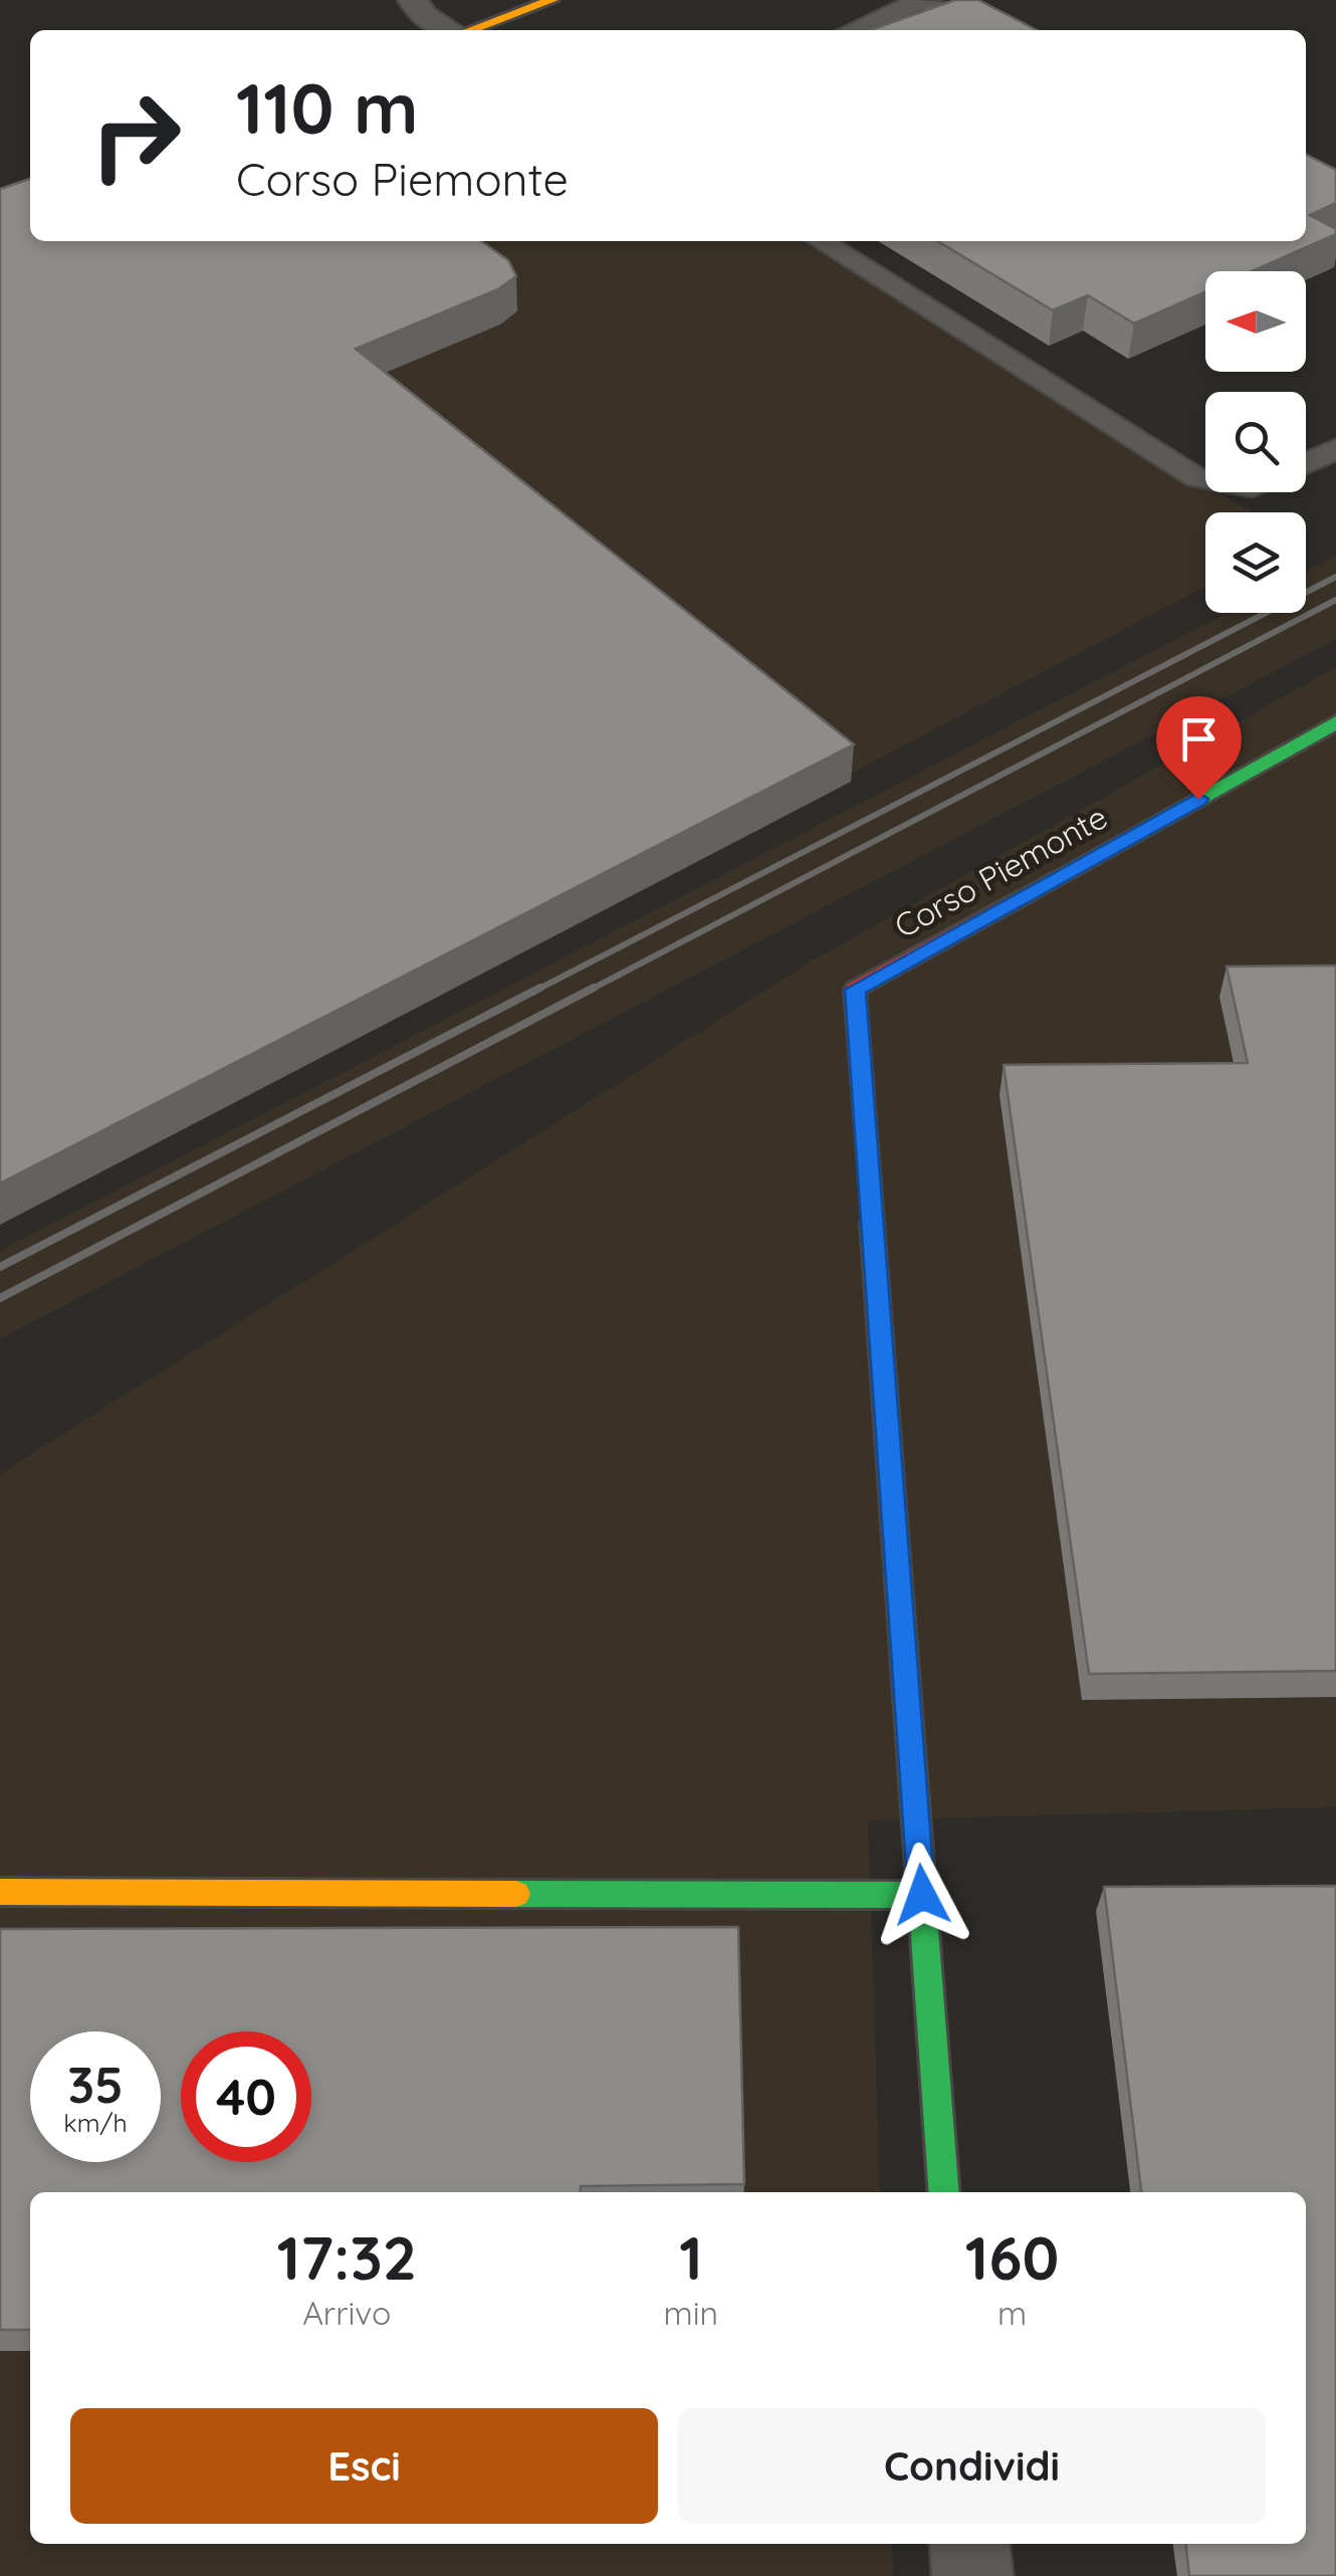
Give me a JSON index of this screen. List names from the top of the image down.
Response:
{
  "streets": {
    "street": ["Corso Piemonte"]
  },
  "north": "left",
  "page": {
    "turn": ["110 m", "Corso Piemonte"],
    "speed": "35 km/h",
    "limit": "40",
    "eta": [
      "17:32",
      "Arrivo",
      "1",
      "min",
      "160",
      "m"
    ],
    "buttons": ["Esci", "Condividi"]
  }
}
